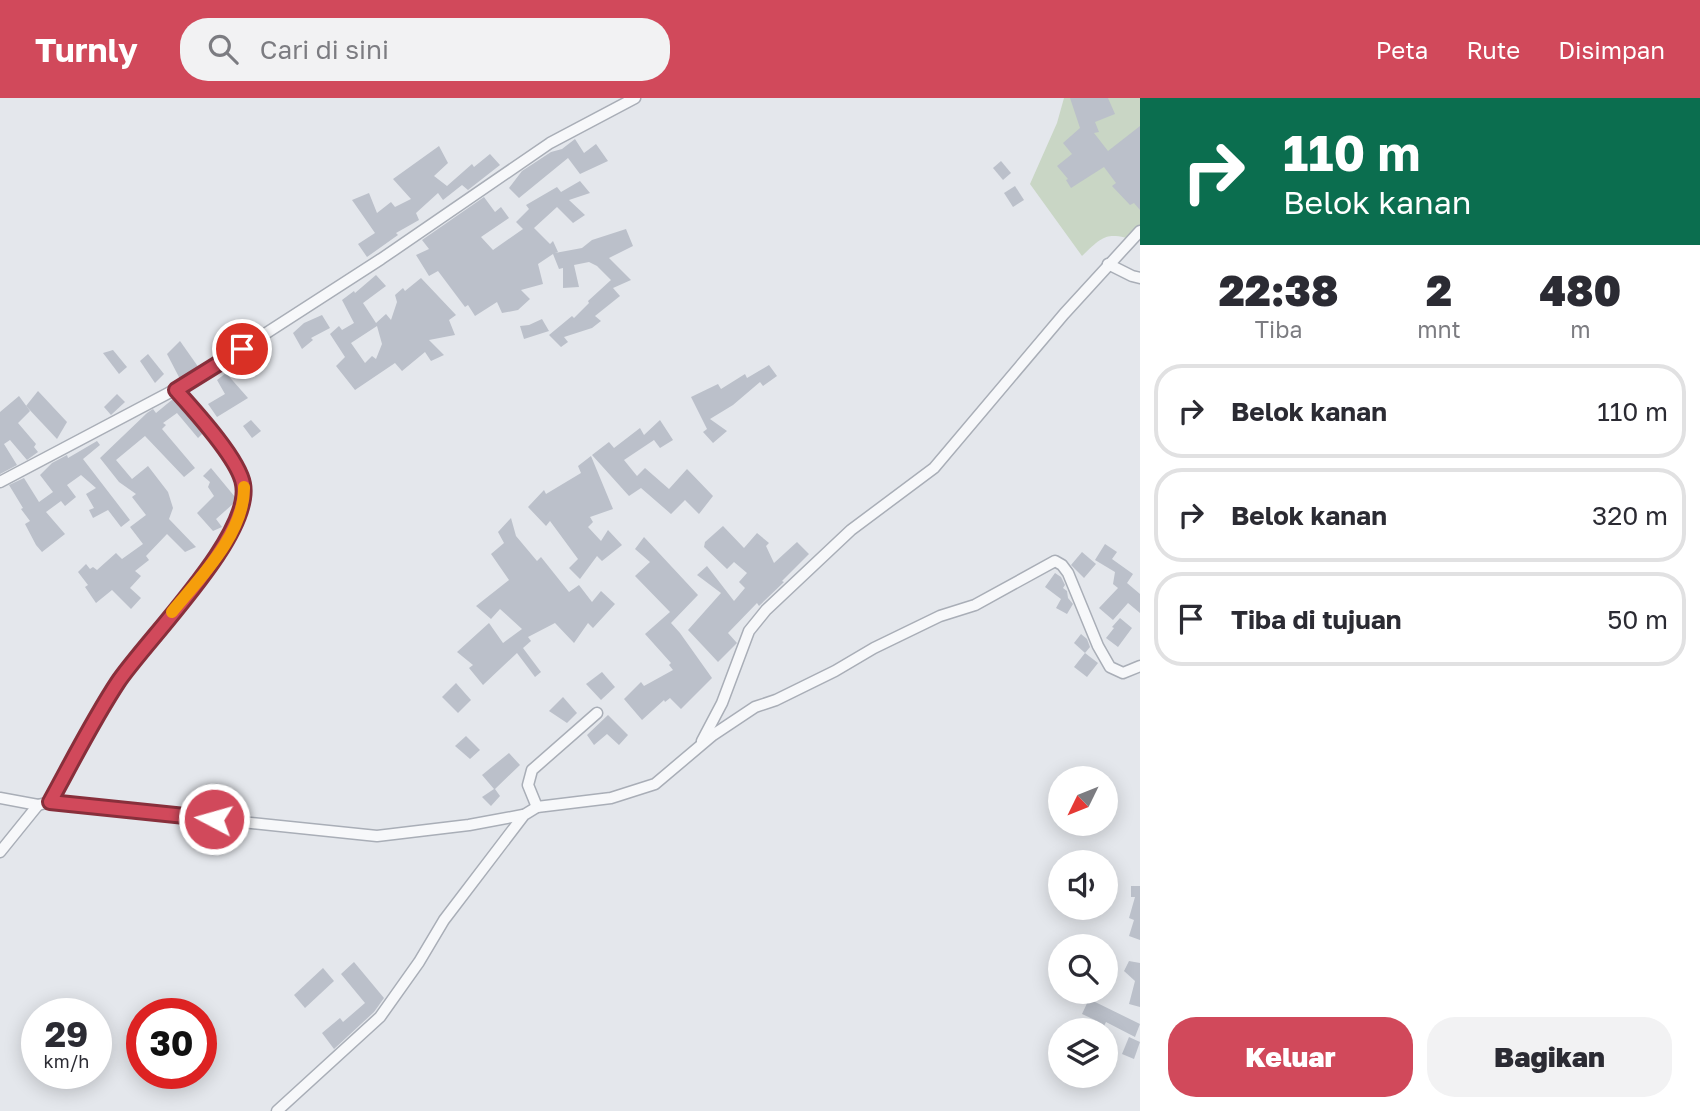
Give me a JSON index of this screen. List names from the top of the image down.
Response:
{
  "north": "bottom left",
  "page": {
    "header": "Turnly",
    "search": "Cari di sini",
    "nav": ["Peta", "Rute", "Disimpan"],
    "turn": ["110 m", "Belok kanan"],
    "eta": [
      "22:38",
      "Tiba",
      "2",
      "mnt",
      "480",
      "m"
    ],
    "list": [
      {
        "name": "Belok kanan",
        "value": "110 m"
      },
      {
        "name": "Belok kanan",
        "value": "320 m"
      },
      {
        "name": "Tiba di tujuan",
        "value": "50 m"
      }
    ],
    "speed": "29 km/h",
    "limit": "30",
    "buttons": ["Keluar", "Bagikan"]
  }
}
